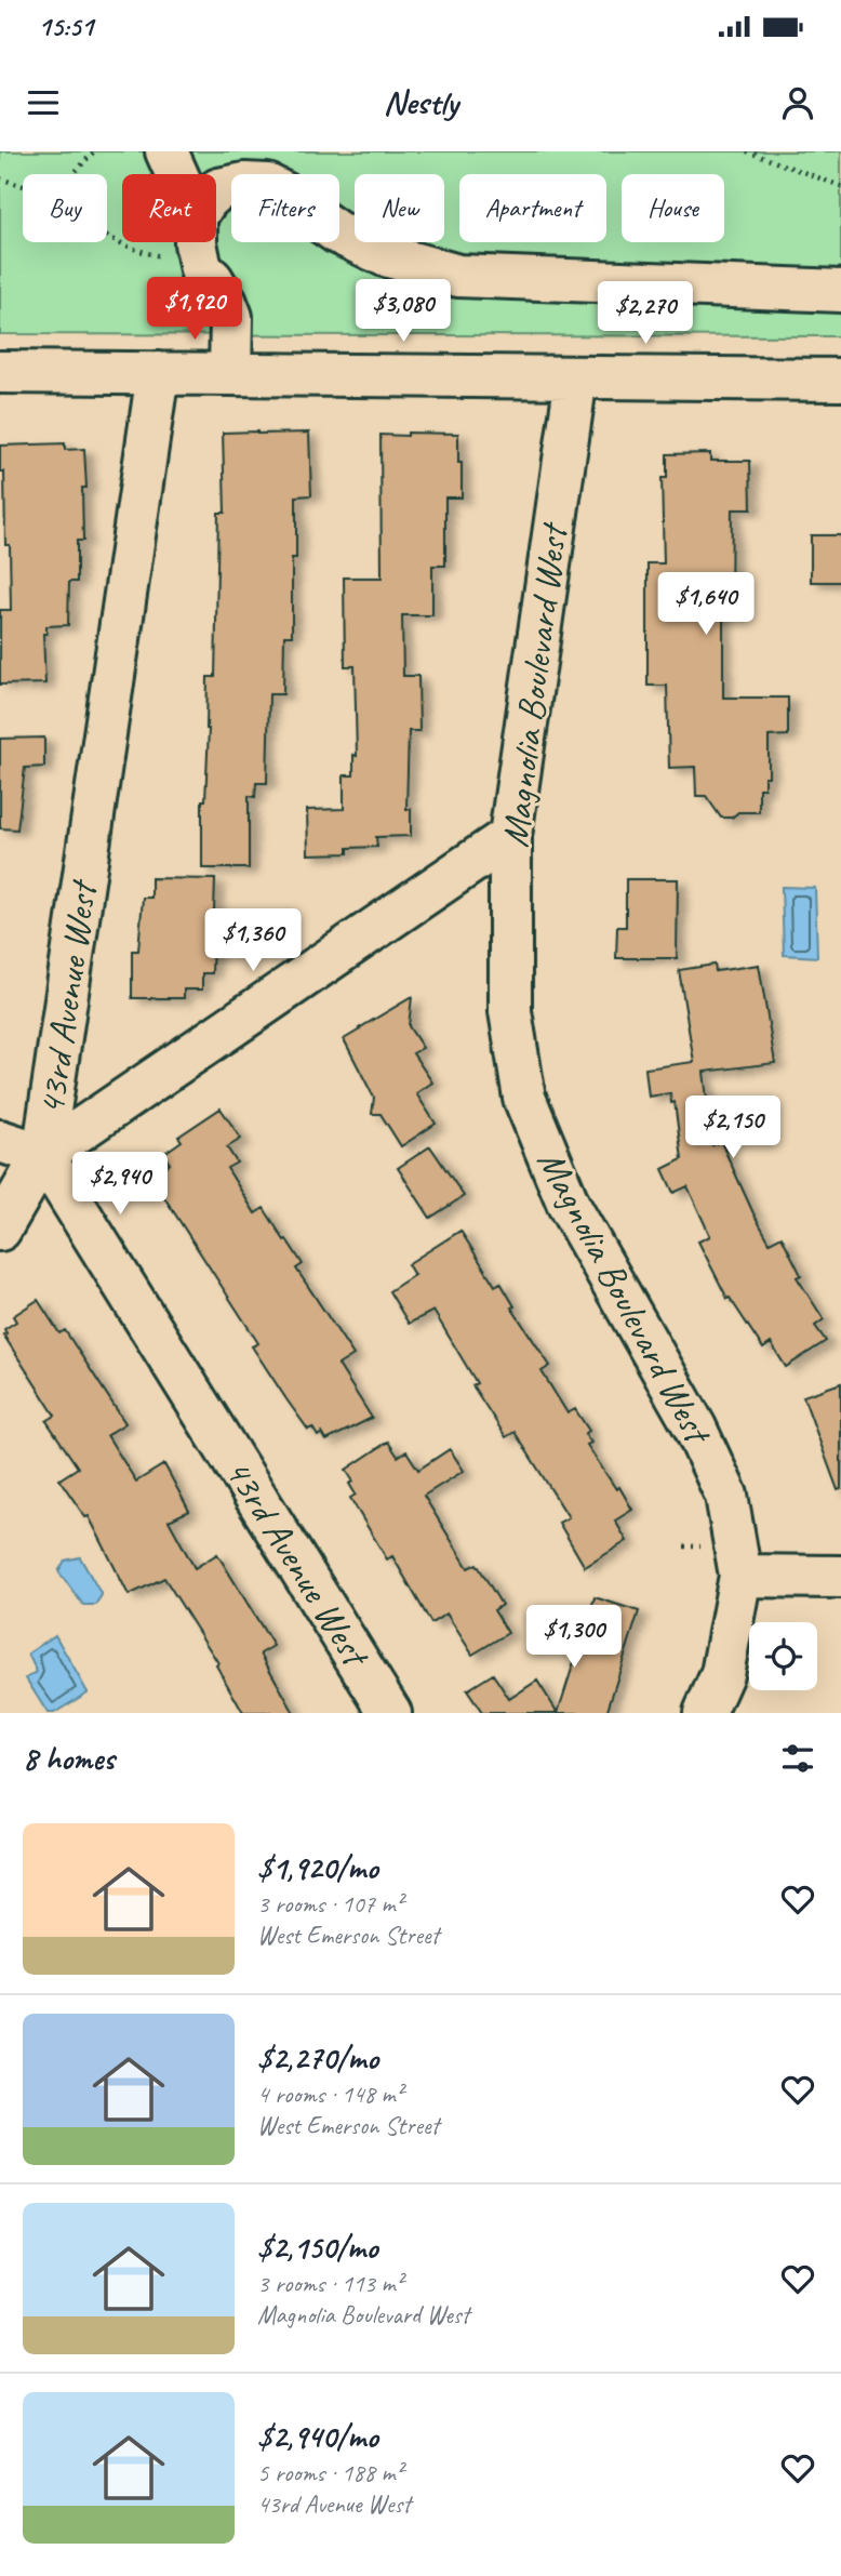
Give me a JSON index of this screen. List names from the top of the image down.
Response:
{
  "streets": {
    "street": ["Magnolia Boulevard West", "43rd Avenue West"]
  },
  "page": {
    "status": "15:51",
    "header": "Nestly",
    "chip": [
      "Buy",
      "Rent",
      "Filters",
      "New",
      "Apartment",
      "House"
    ],
    "price": [
      "$1,920",
      "$3,080",
      "$2,270",
      "$1,640",
      "$1,360",
      "$2,150",
      "$2,940",
      "$1,300"
    ],
    "heading": "8 homes",
    "list": [
      {
        "name": "$1,920/mo",
        "note": "3 rooms · 107 m² · West Emerson Street"
      },
      {
        "name": "$2,270/mo",
        "note": "4 rooms · 148 m² · West Emerson Street"
      },
      {
        "name": "$2,150/mo",
        "note": "3 rooms · 113 m² · Magnolia Boulevard West"
      },
      {
        "name": "$2,940/mo",
        "note": "5 rooms · 188 m² · 43rd Avenue West"
      }
    ]
  }
}
